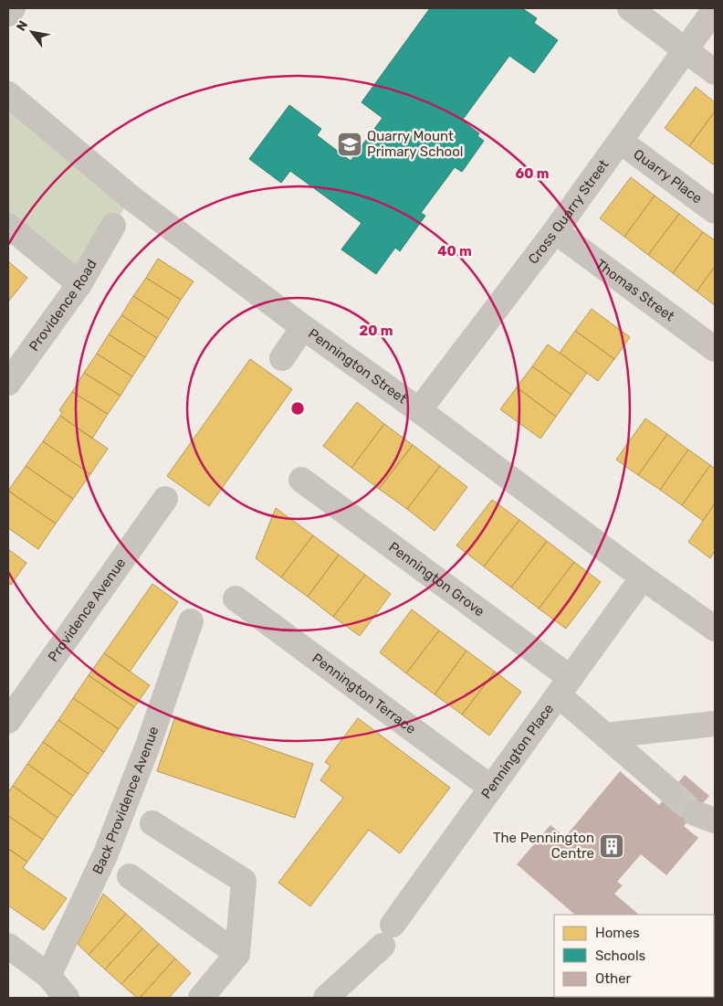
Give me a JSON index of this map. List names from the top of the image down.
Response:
{
  "streets": {
    "street": [
      "Quarry Place",
      "Cross Quarry Street",
      "Thomas Street",
      "Providence Road",
      "Pennington Street",
      "Pennington Grove",
      "Providence Avenue",
      "Pennington Terrace",
      "Pennington Place",
      "Back Providence Avenue"
    ]
  },
  "crossings": [
    ["Quarry Place", "Cross Quarry Street"],
    ["Cross Quarry Street", "Thomas Street"],
    ["Cross Quarry Street", "Pennington Street"],
    ["Pennington Street", "Pennington Place"],
    ["Pennington Grove", "Pennington Place"],
    ["Pennington Terrace", "Pennington Place"]
  ],
  "places": {
    "school or university": ["Quarry Mount Primary School"],
    "building": ["The Pennington Centre"]
  },
  "legend": ["Homes", "Schools", "Other"],
  "north": "top left",
  "rings": ["60 m", "40 m", "20 m"]
}
